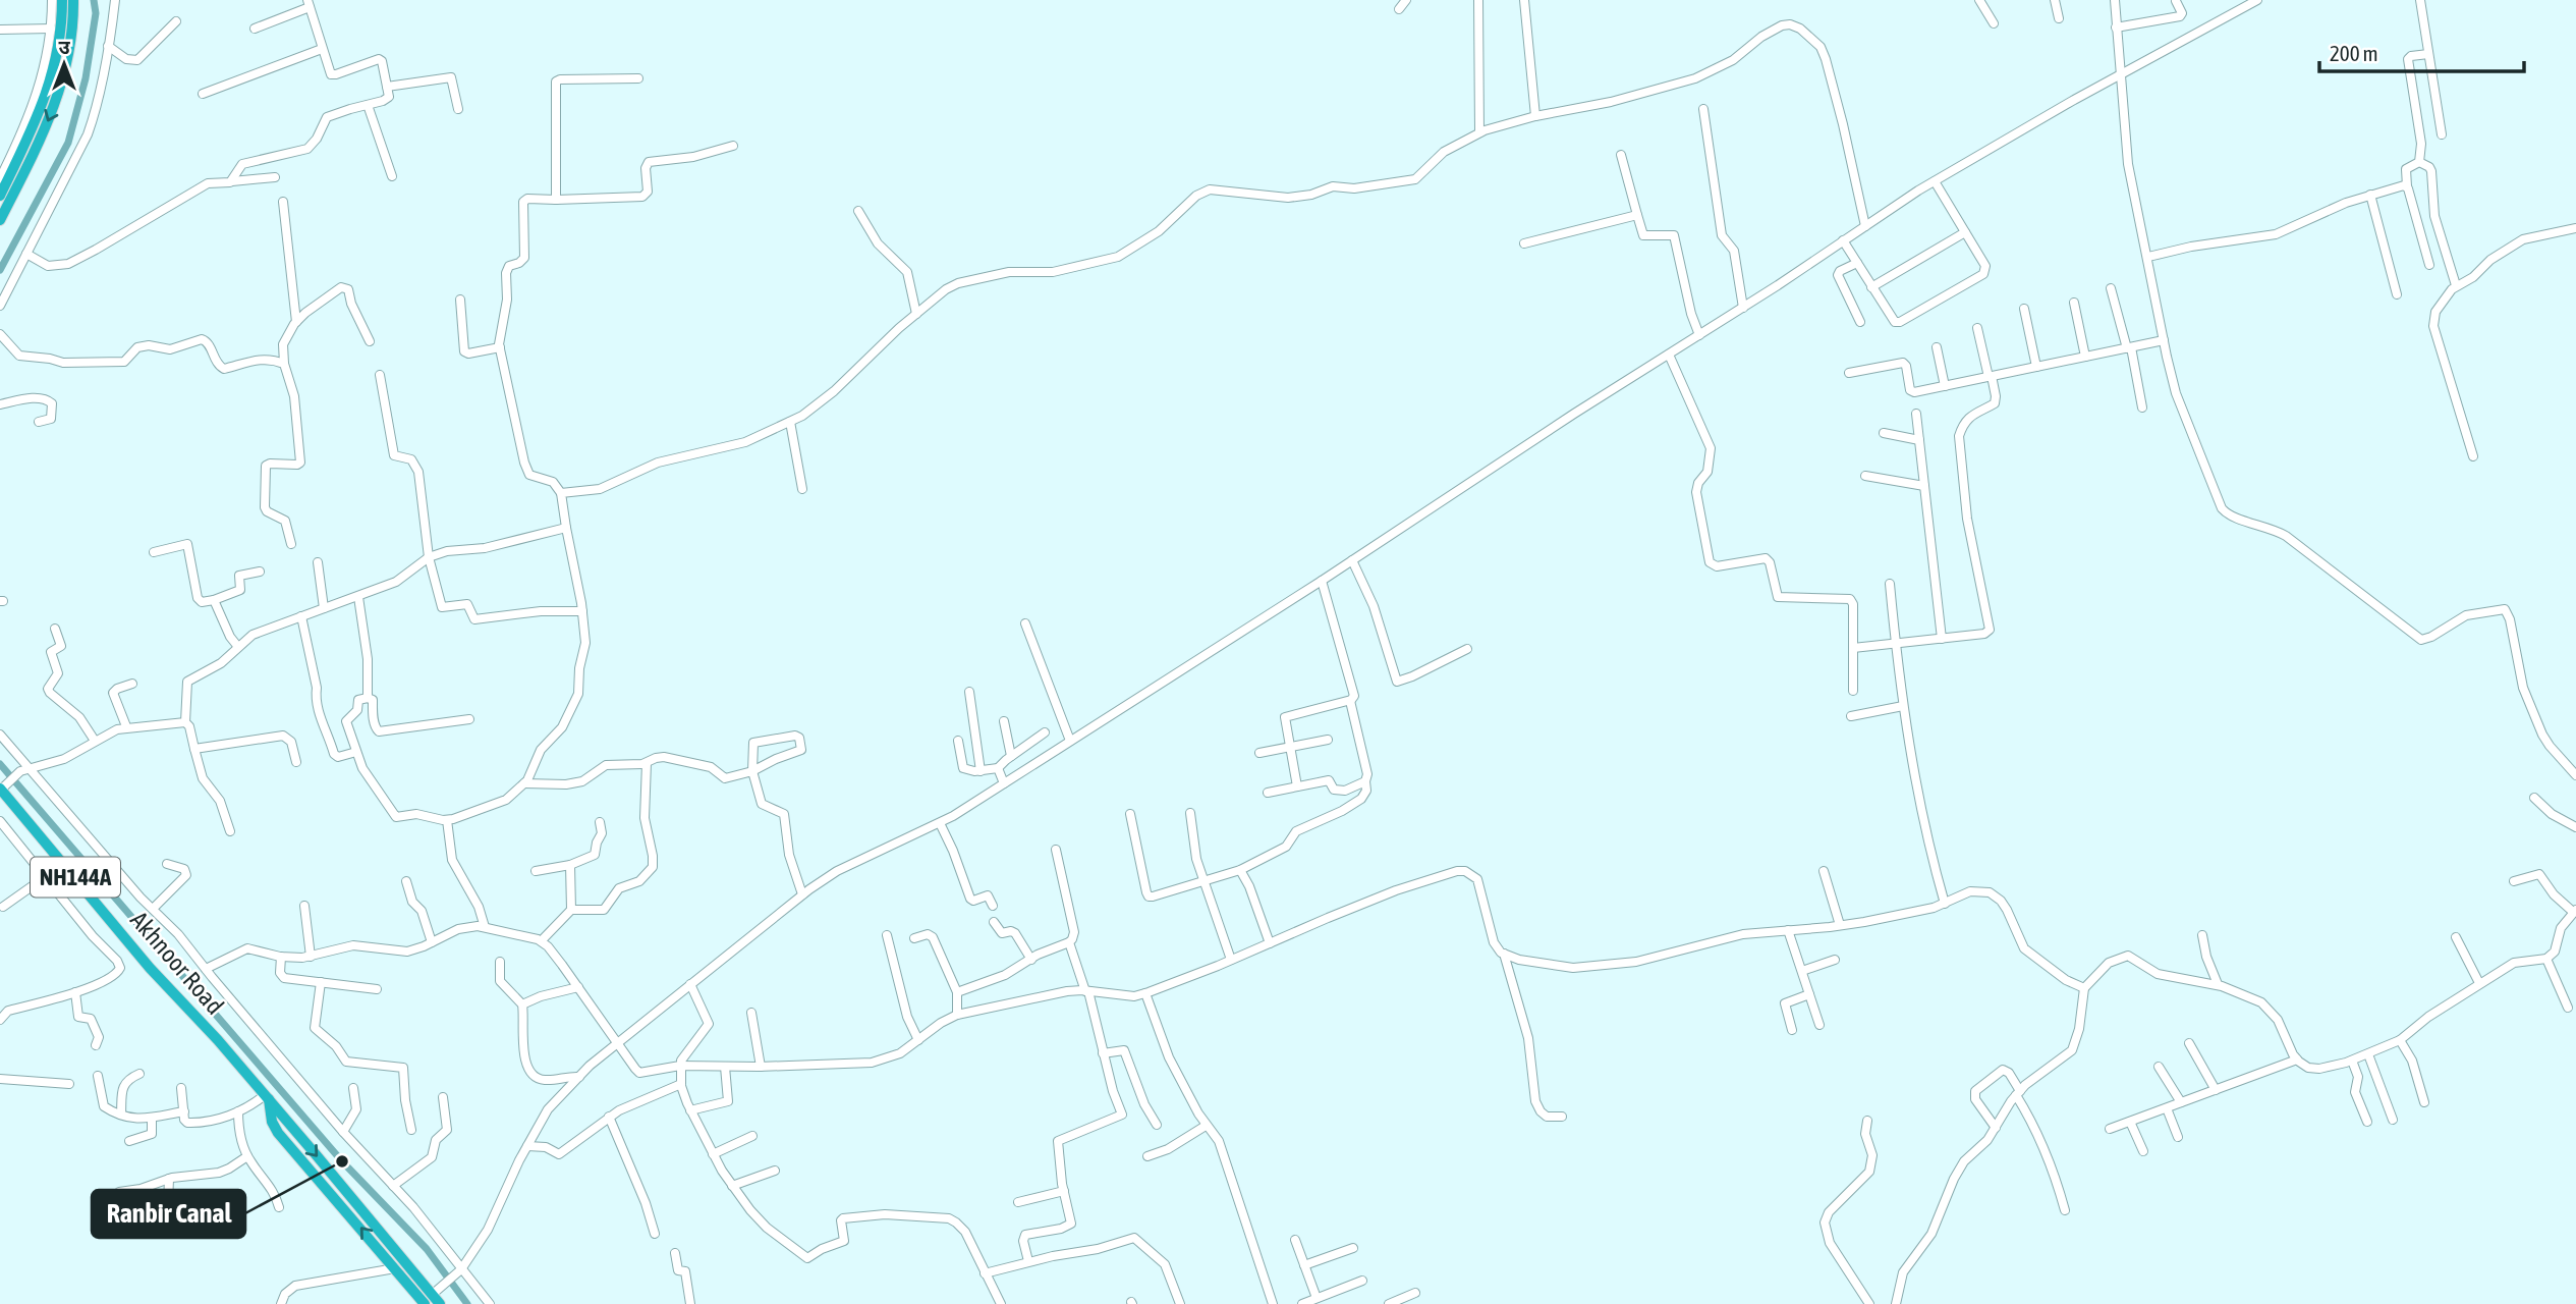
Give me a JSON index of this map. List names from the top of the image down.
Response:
{
  "streets": {
    "highway": ["NH144A", "Akhnoor Road"]
  },
  "places": ["Ranbir Canal"],
  "scale_bar": "200 m",
  "north": "top"
}
